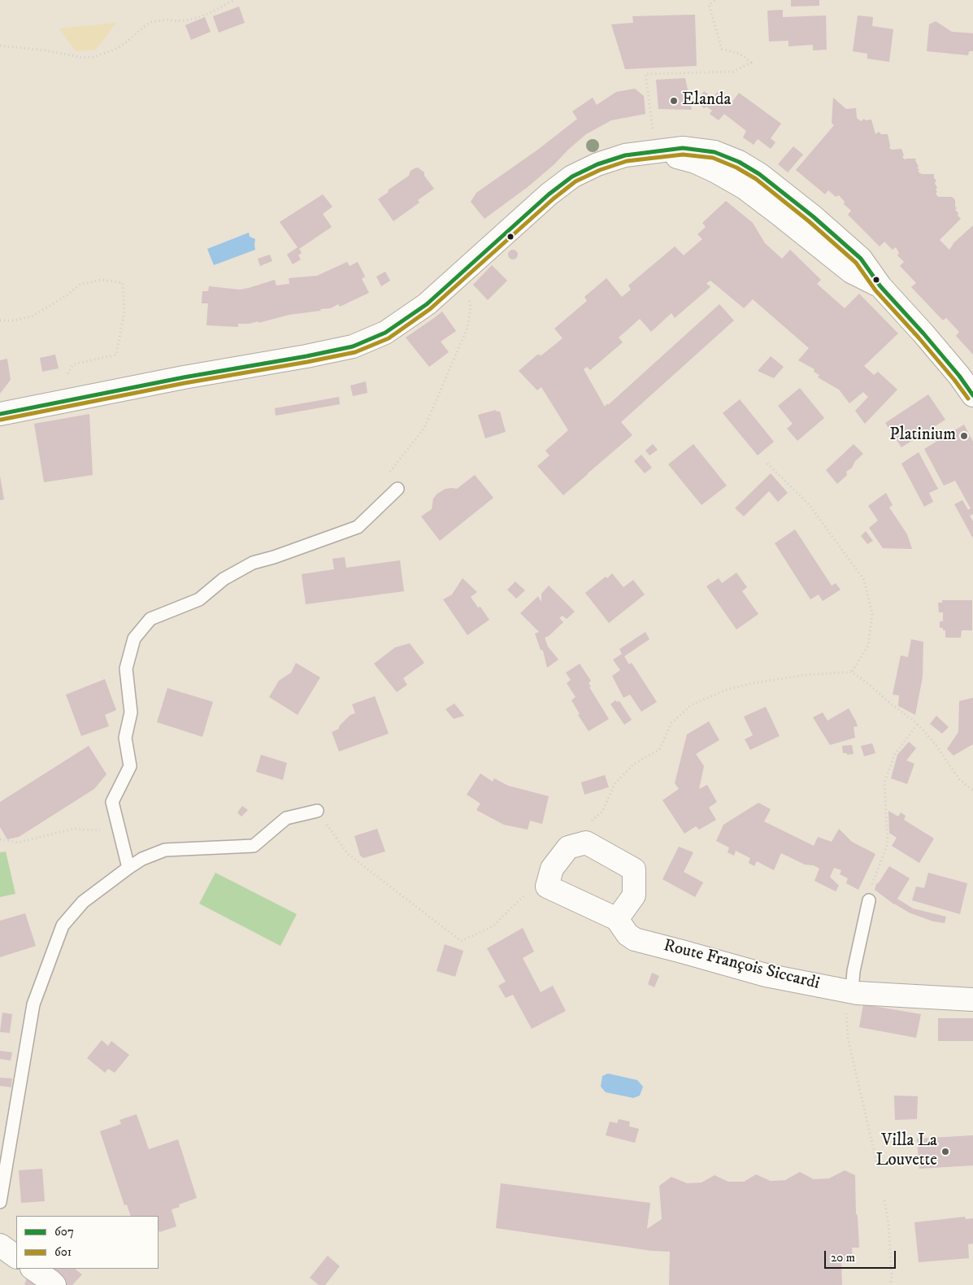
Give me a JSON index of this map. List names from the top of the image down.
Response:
{
  "streets": {
    "main road": ["Route François Siccardi"]
  },
  "places": ["Elanda", "Platinium", "Villa La Louvette"],
  "lines": ["transit line 607", "transit line 601"],
  "legend": ["607", "601"],
  "scale_bar": "20 m"
}
